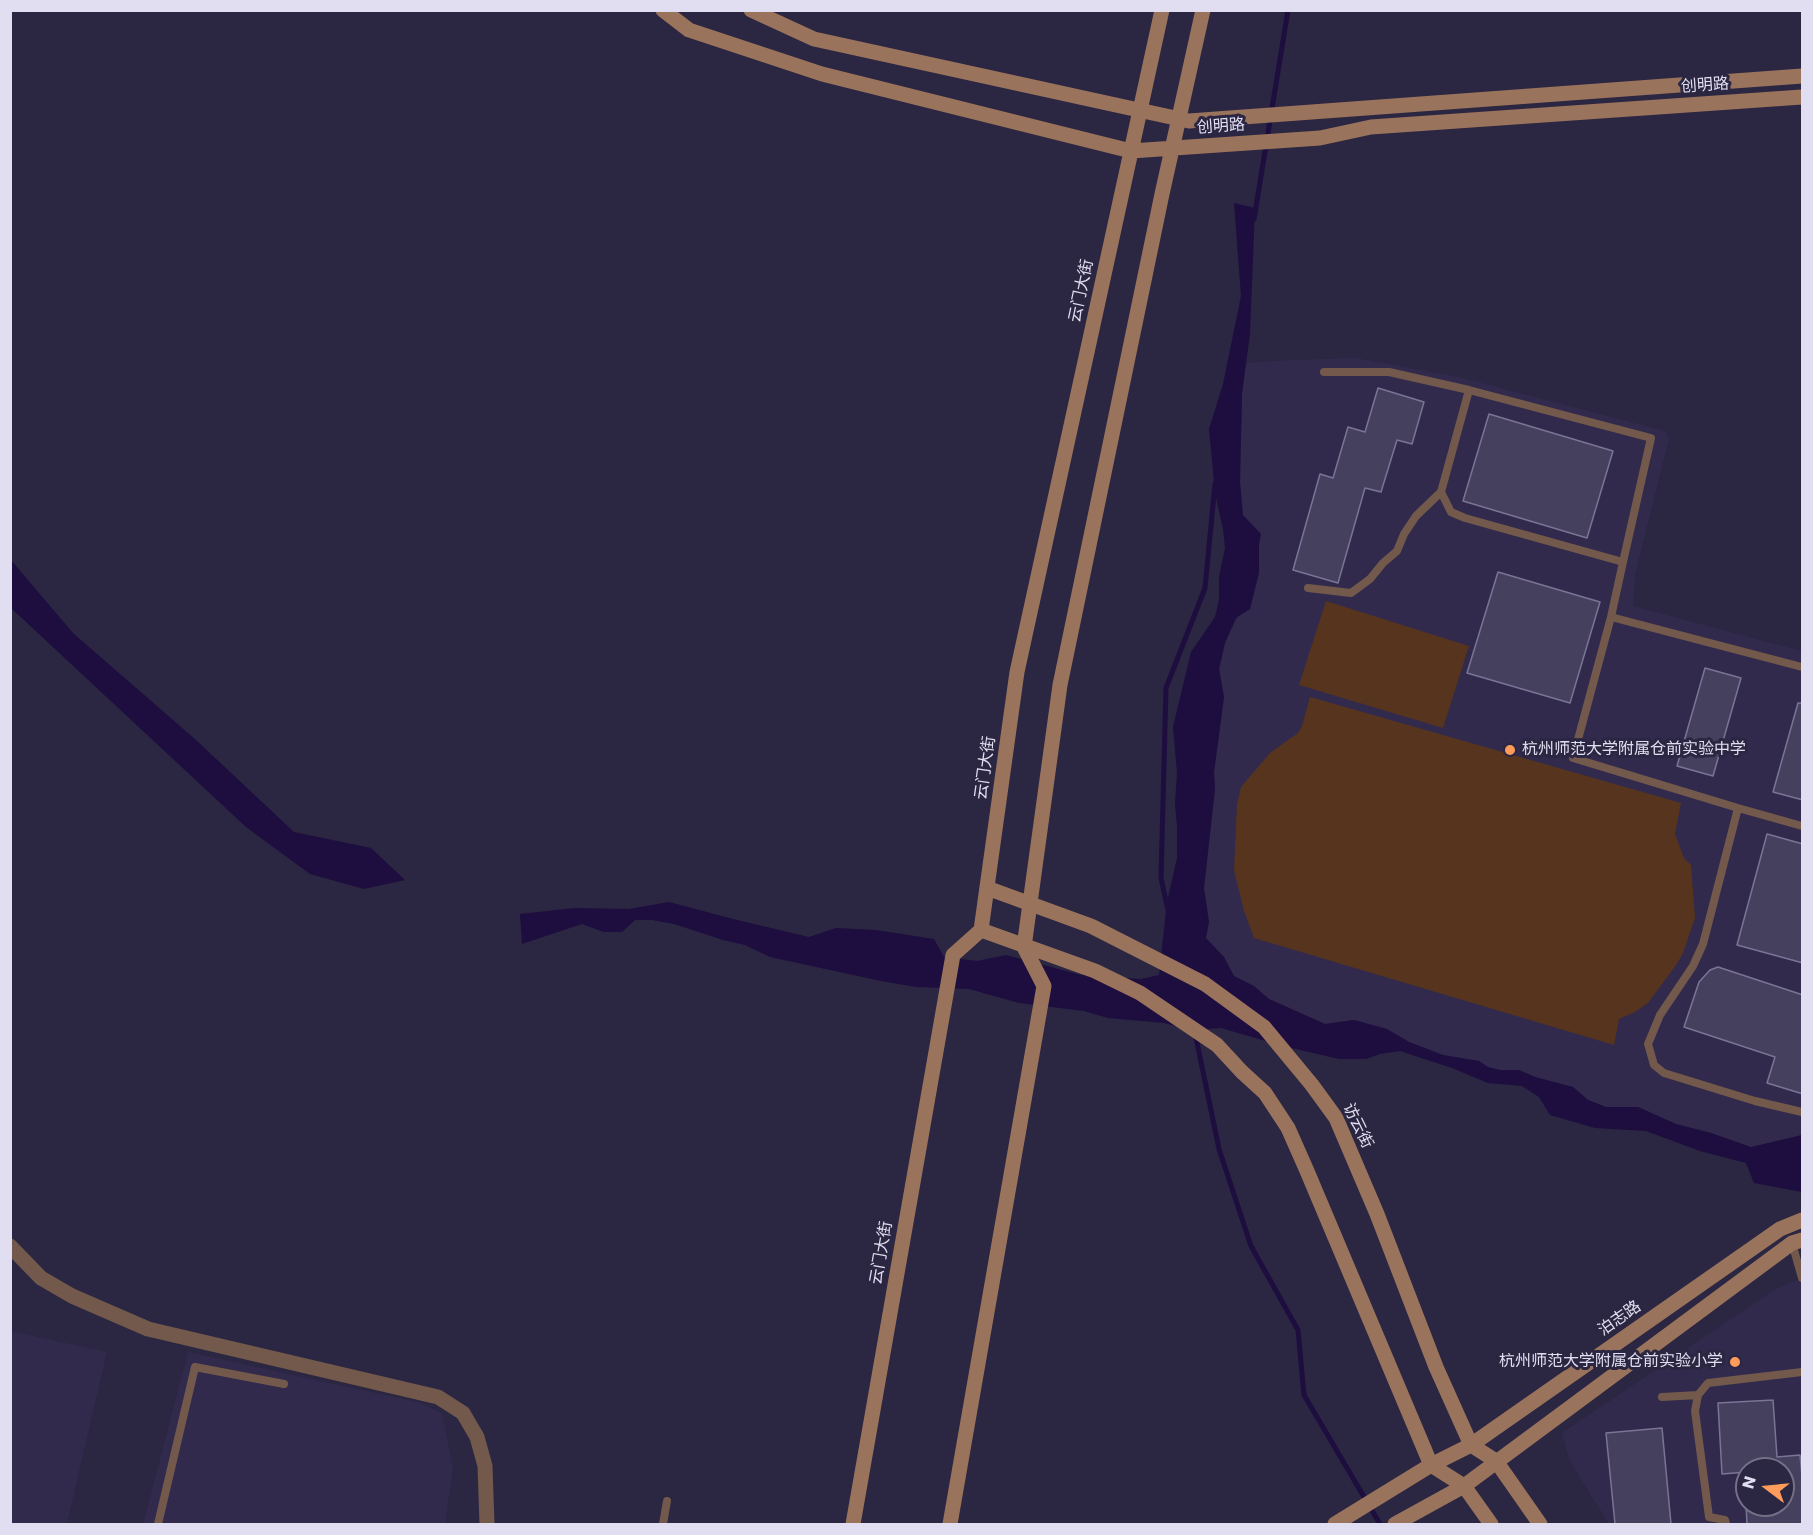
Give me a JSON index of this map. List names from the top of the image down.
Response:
{
  "streets": {
    "main road": [
      "创明路",
      "云门大街",
      "访云街",
      "泊志路"
    ]
  },
  "crossings": [
    ["创明路", "云门大街"],
    ["云门大街", "访云街"],
    ["访云街", "泊志路"]
  ],
  "places": ["杭州师范大学附属仓前实验中学", "杭州师范大学附属仓前实验小学"],
  "north": "left"
}
